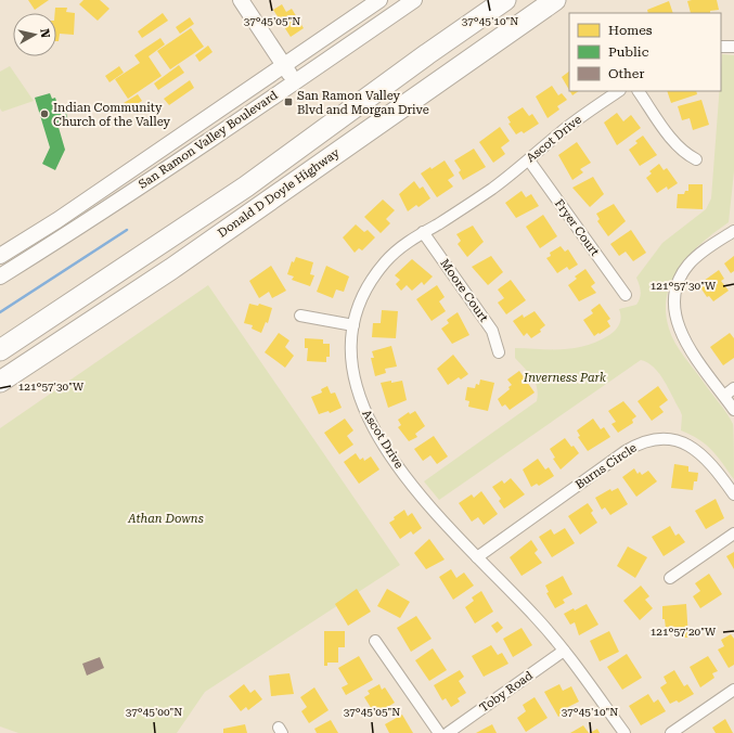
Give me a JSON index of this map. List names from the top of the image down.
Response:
{
  "streets": {
    "highway": ["Donald D Doyle Highway"],
    "main road": ["San Ramon Valley Boulevard"],
    "street": [
      "Ascot Drive",
      "Fryer Court",
      "Moore Court",
      "Burns Circle",
      "Toby Road"
    ]
  },
  "crossings": [
    ["Ascot Drive", "Fryer Court"],
    ["Ascot Drive", "Moore Court"],
    ["Ascot Drive", "Burns Circle"],
    ["Ascot Drive", "Toby Road"]
  ],
  "parks": ["Inverness Park", "Athan Downs"],
  "places": {
    "transit": ["San Ramon Valley Blvd and Morgan Drive"],
    "other": ["Indian Community Church of the Valley"]
  },
  "legend": ["Homes", "Public", "Other"],
  "north": "right",
  "coordinates": [
    "37°45'05\"N",
    "37°45'10\"N",
    "121°57'30\"W",
    "121°57'20\"W",
    "37°45'00\"N"
  ]
}
